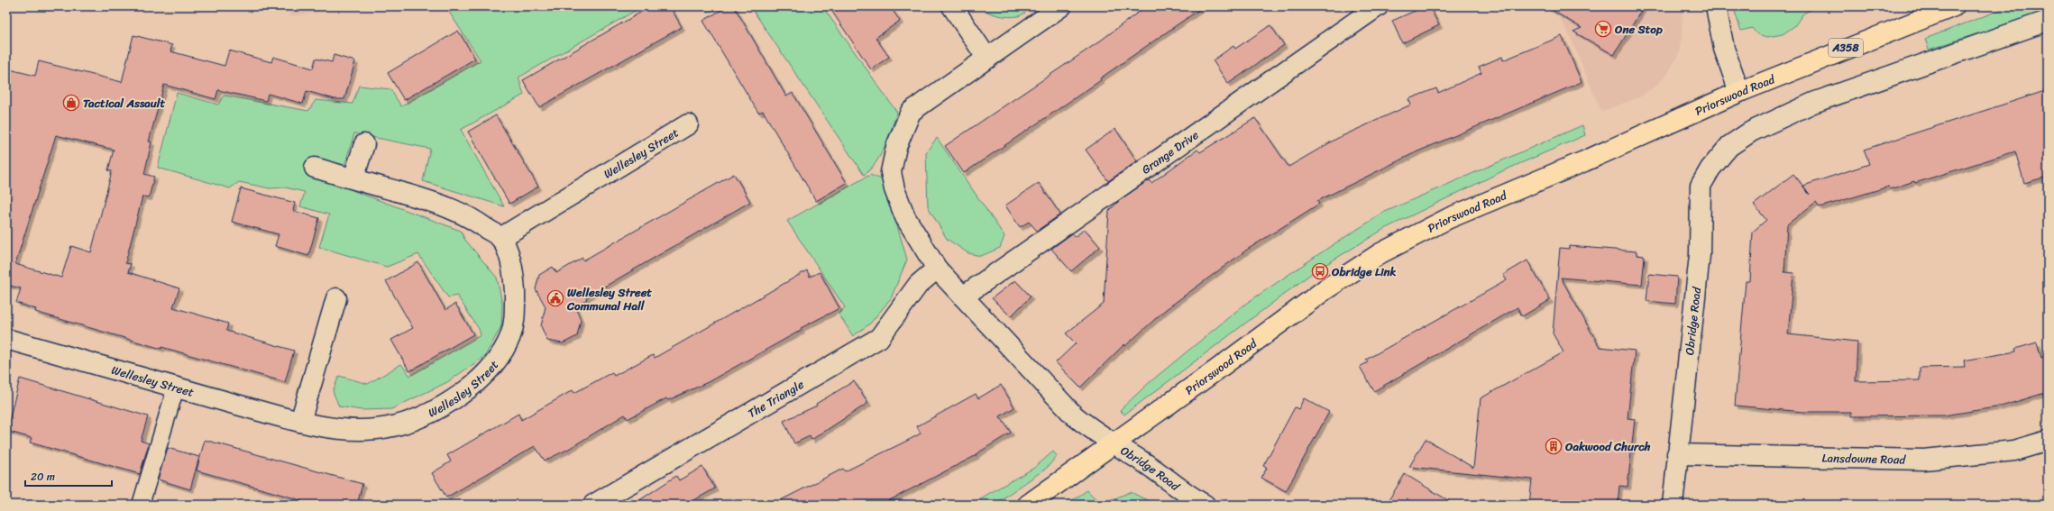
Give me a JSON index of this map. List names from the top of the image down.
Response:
{
  "streets": {
    "main road": ["A358", "Priorswood Road"],
    "street": [
      "Grange Drive",
      "Wellesley Street",
      "Obridge Road",
      "The Triangle",
      "Lansdowne Road"
    ]
  },
  "crossings": [
    ["Priorswood Road", "Obridge Road"],
    ["Obridge Road", "Lansdowne Road"]
  ],
  "places": {
    "supermarket": ["One Stop"],
    "shop": ["Tactical Assault"],
    "bus stop": ["Obridge Link"],
    "public building": ["Wellesley Street Communal Hall"],
    "building": ["Oakwood Church"]
  },
  "scale_bar": "20 m"
}
